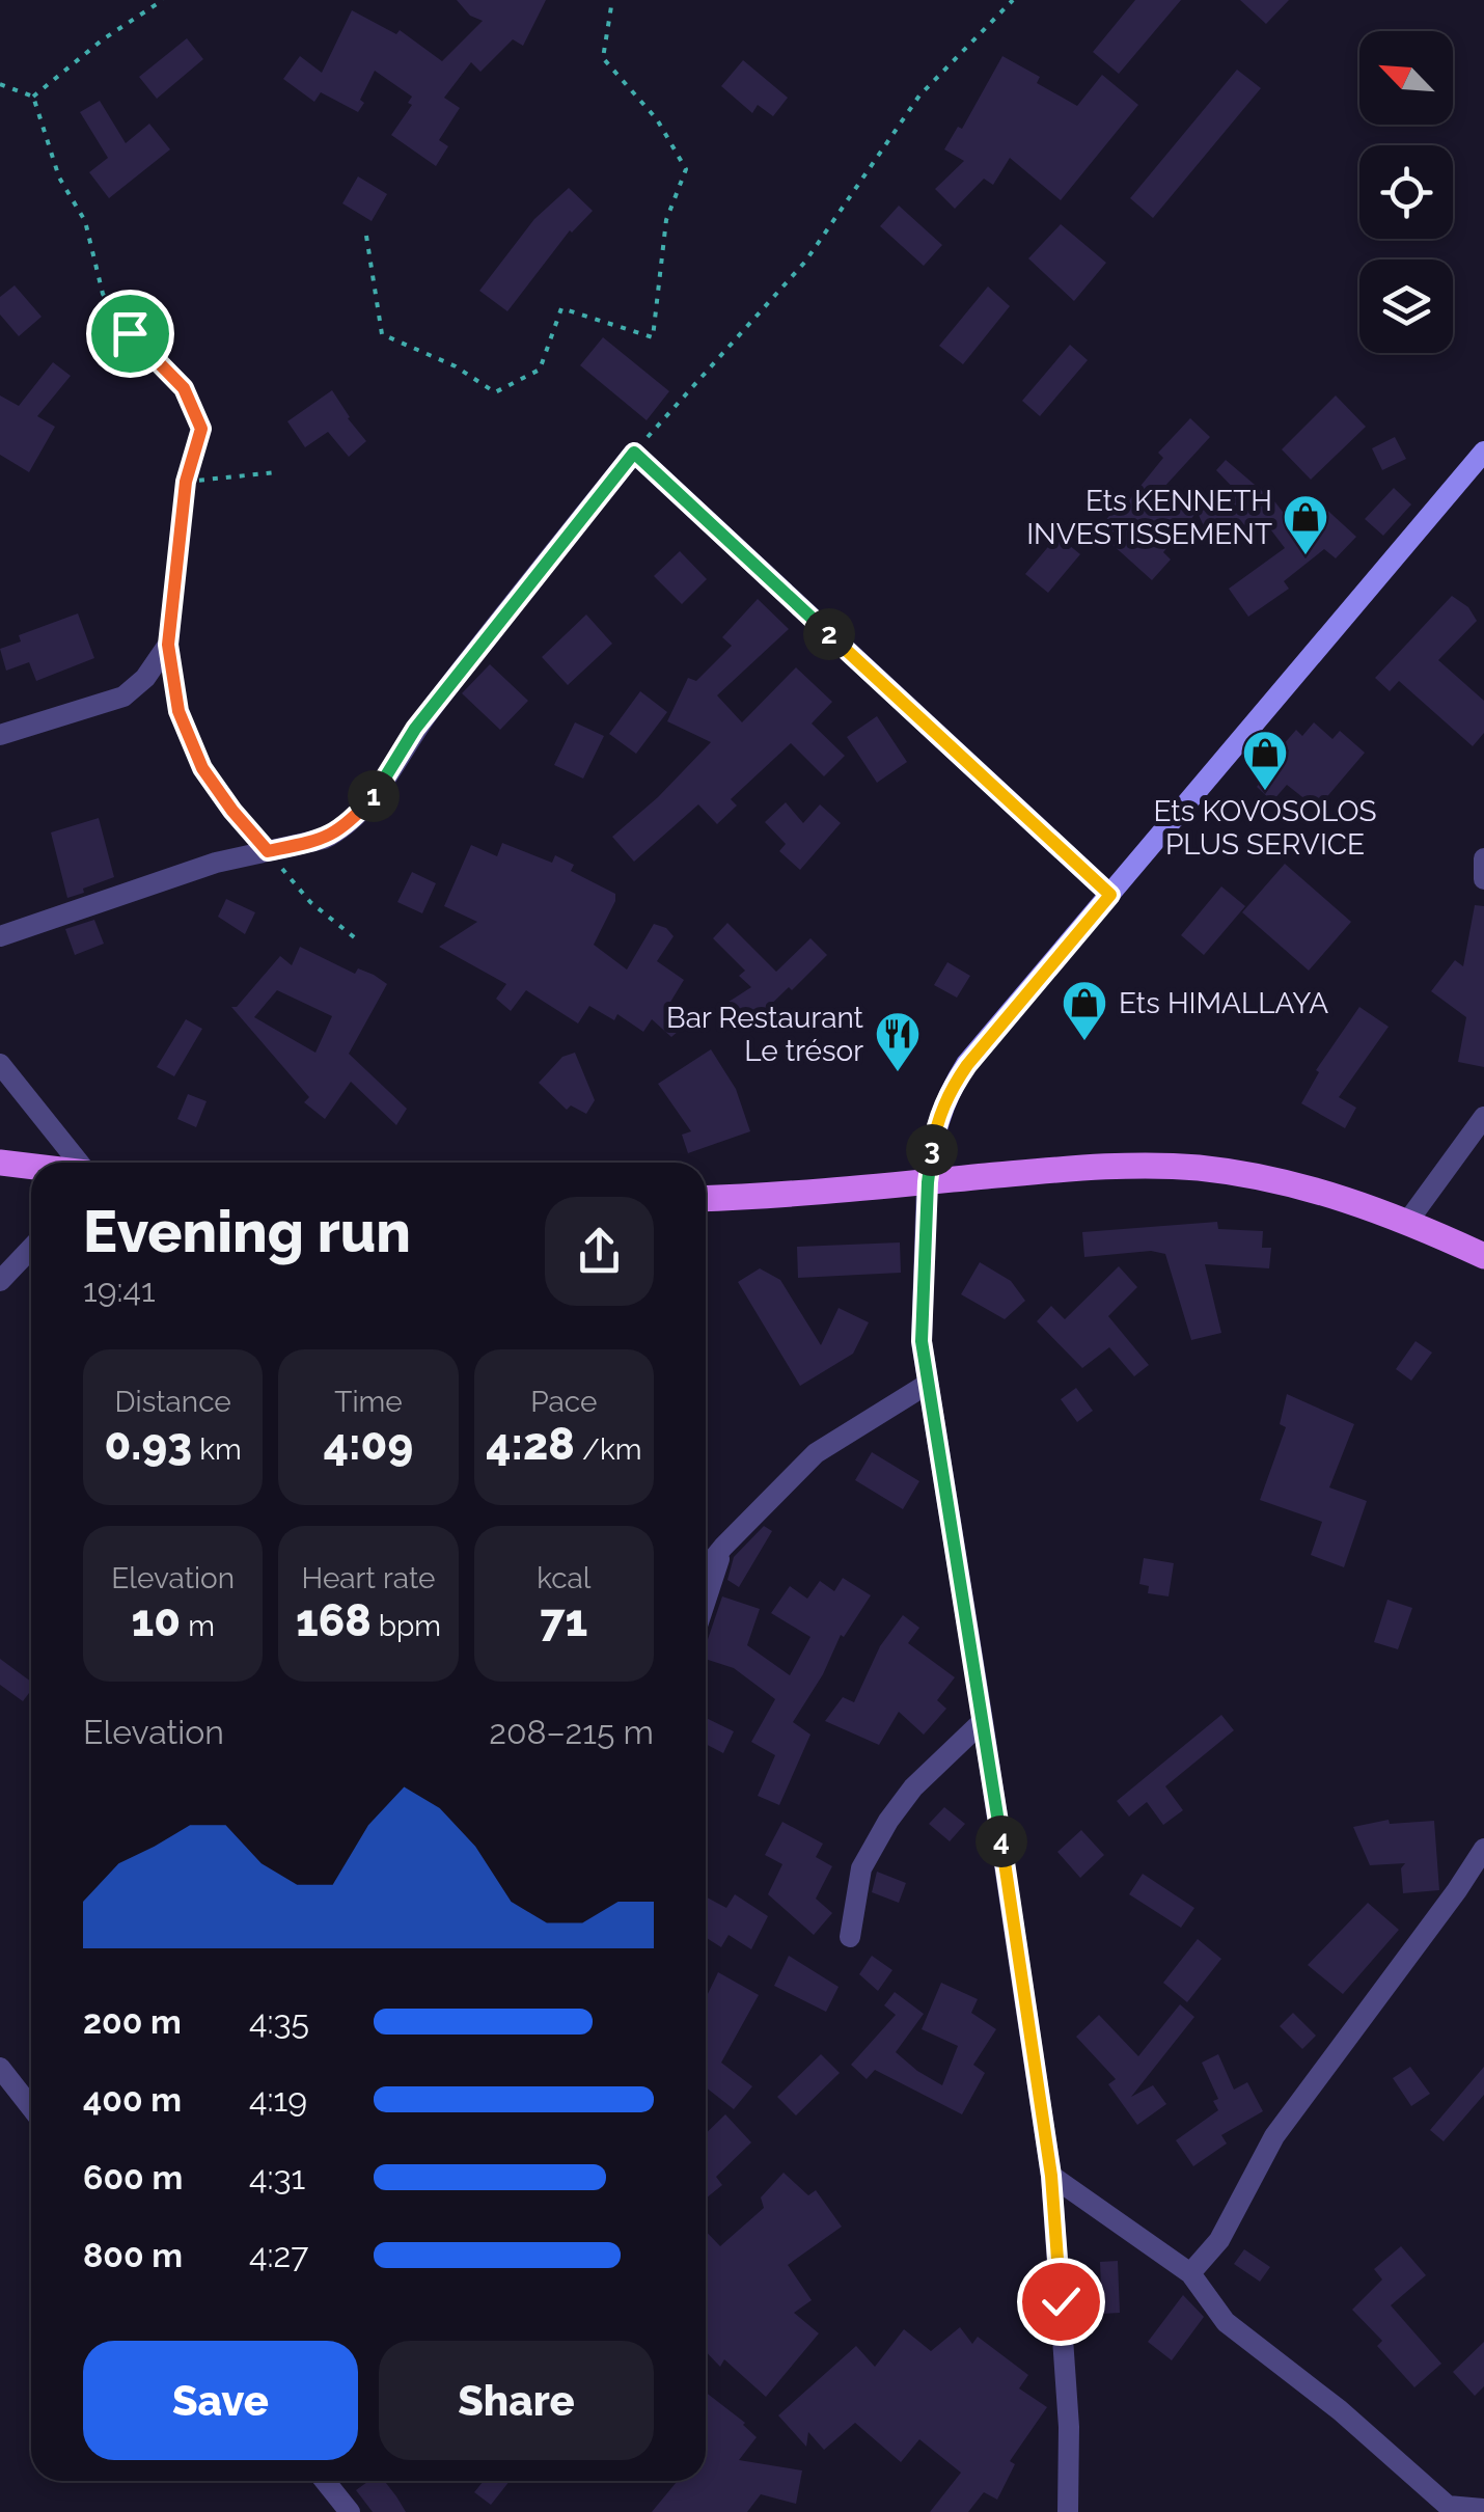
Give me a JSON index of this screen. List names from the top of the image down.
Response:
{
  "places": {
    "shop": ["Ets KENNETH INVESTISSEMENT", "Ets KOVOSOLOS PLUS SERVICE", "Ets HIMALLAYA"],
    "restaurant": ["Bar Restaurant Le trésor"]
  },
  "north": "top left",
  "page": {
    "pins": [
      "2",
      "1",
      "3",
      "4"
    ],
    "heading": ["Evening run", "19:41"],
    "stats": [
      ["Distance", "0.93 km"],
      ["Time", "4:09"],
      ["Pace", "4:28 /km"],
      ["Elevation", "10 m"],
      ["Heart rate", "168 bpm"],
      ["kcal", "71"]
    ],
    "chart": ["Elevation", "208–215 m"],
    "list": [
      {
        "name": "200 m",
        "note": "4:35"
      },
      {
        "name": "400 m",
        "note": "4:19"
      },
      {
        "name": "600 m",
        "note": "4:31"
      },
      {
        "name": "800 m",
        "note": "4:27"
      }
    ],
    "buttons": ["Save", "Share"]
  }
}
